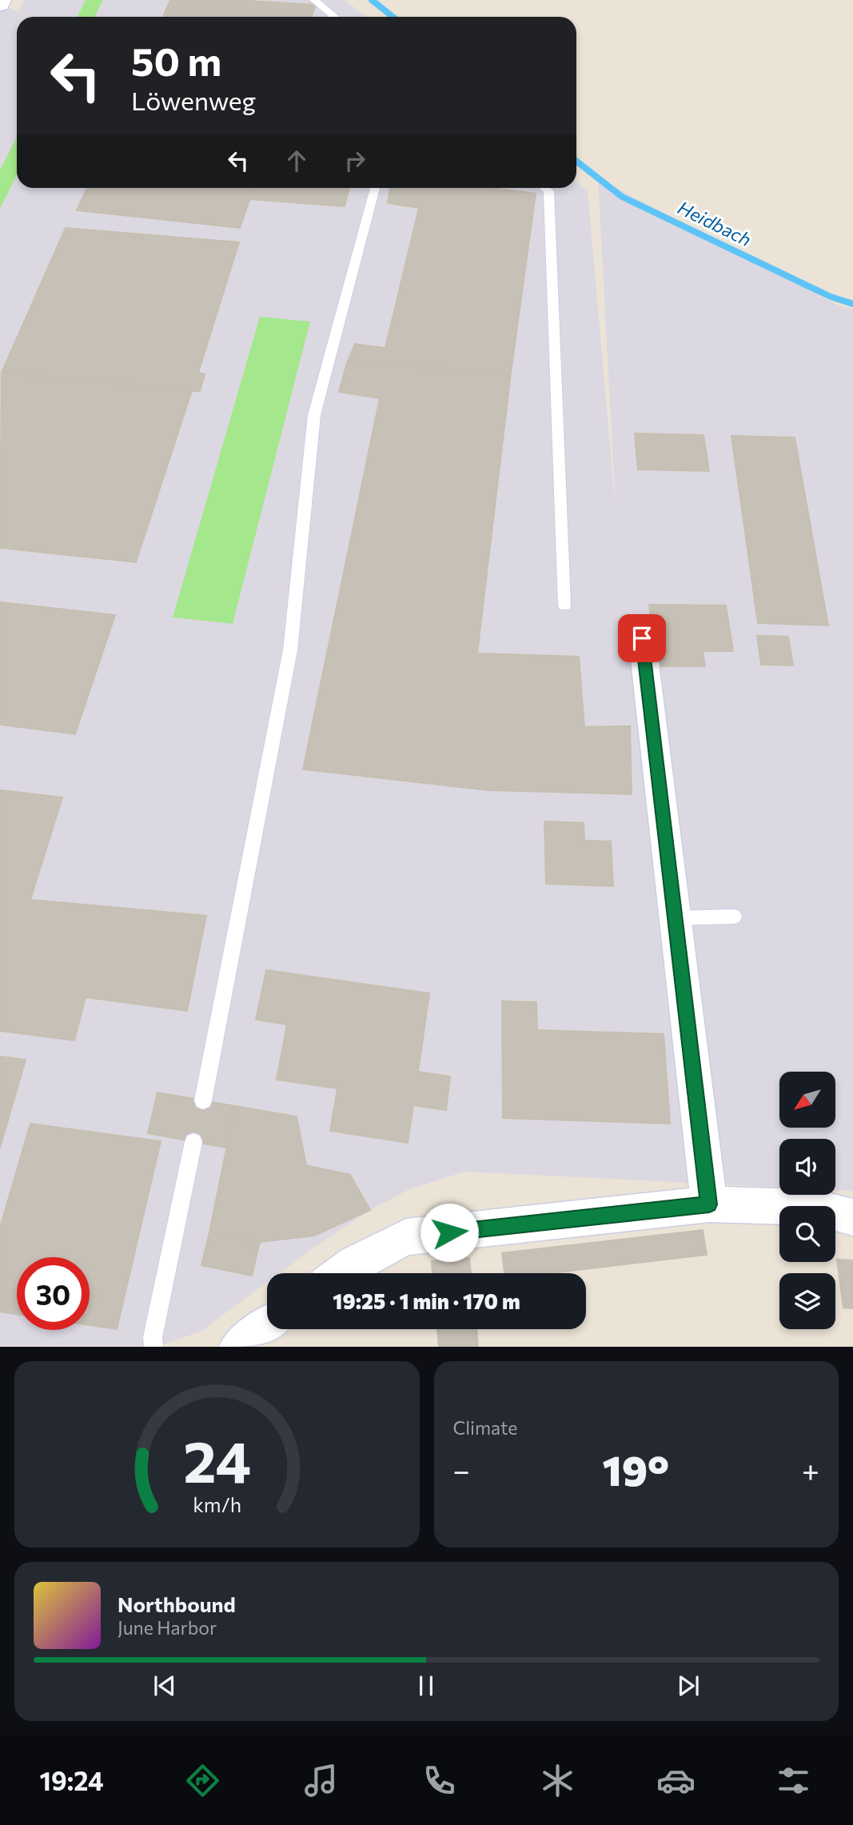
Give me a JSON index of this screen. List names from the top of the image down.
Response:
{
  "water": ["Heidbach"],
  "north": "bottom left",
  "page": {
    "turn": ["50 m", "Löwenweg"],
    "limit": "30",
    "trip": "19:25 · 1 min · 170 m",
    "tile": "Climate",
    "heat": ["−", "19°", "+"],
    "song": ["Northbound", "June Harbor"],
    "tabs": "19:24",
    "gauge": ["24", "km/h"]
  }
}
